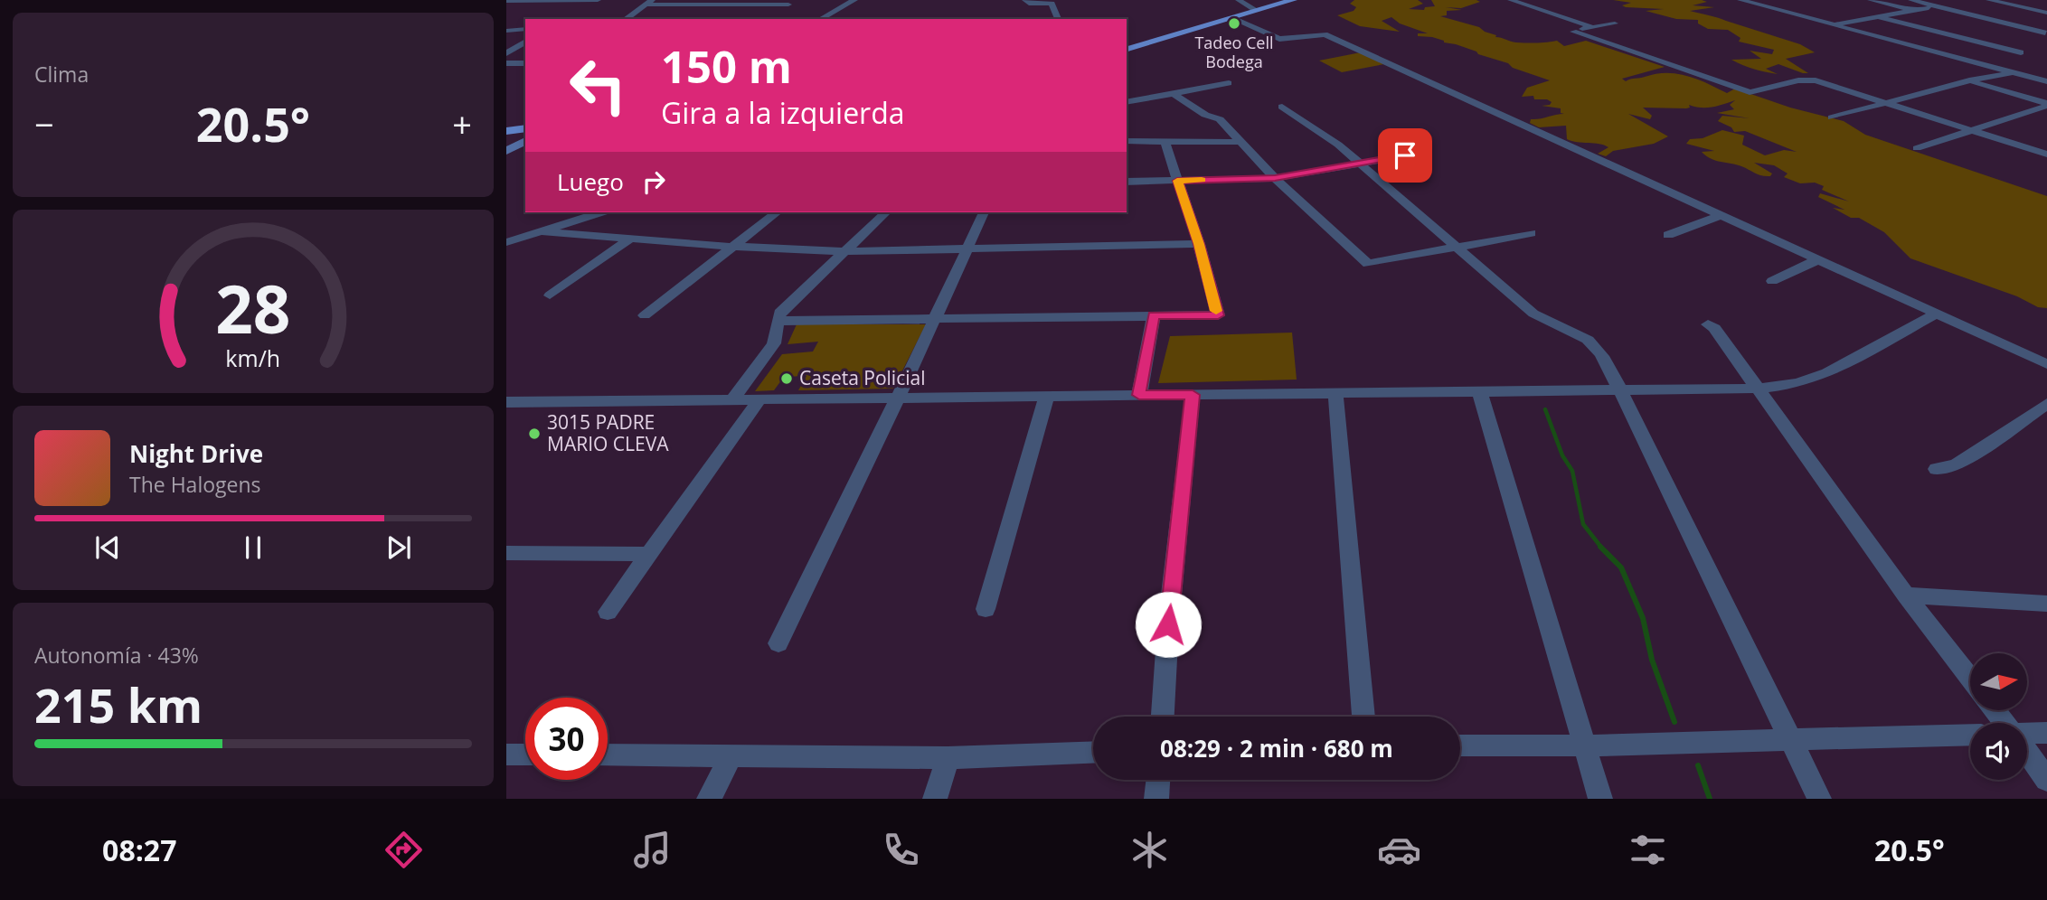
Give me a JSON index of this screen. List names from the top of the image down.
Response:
{
  "places": ["Tadeo Cell Bodega", "Caseta Policial", "3015 PADRE MARIO CLEVA"],
  "north": "right",
  "page": {
    "tile": [
      "Clima",
      ["Autonomía · 43%", "215 km"]
    ],
    "turn": ["150 m", "Gira a la izquierda"],
    "heat": ["−", "20.5°", "+"],
    "then": "Luego",
    "song": ["Night Drive", "The Halogens"],
    "limit": "30",
    "trip": "08:29 · 2 min · 680 m",
    "tabs": ["08:27", "20.5°"],
    "gauge": ["28", "km/h"]
  }
}
